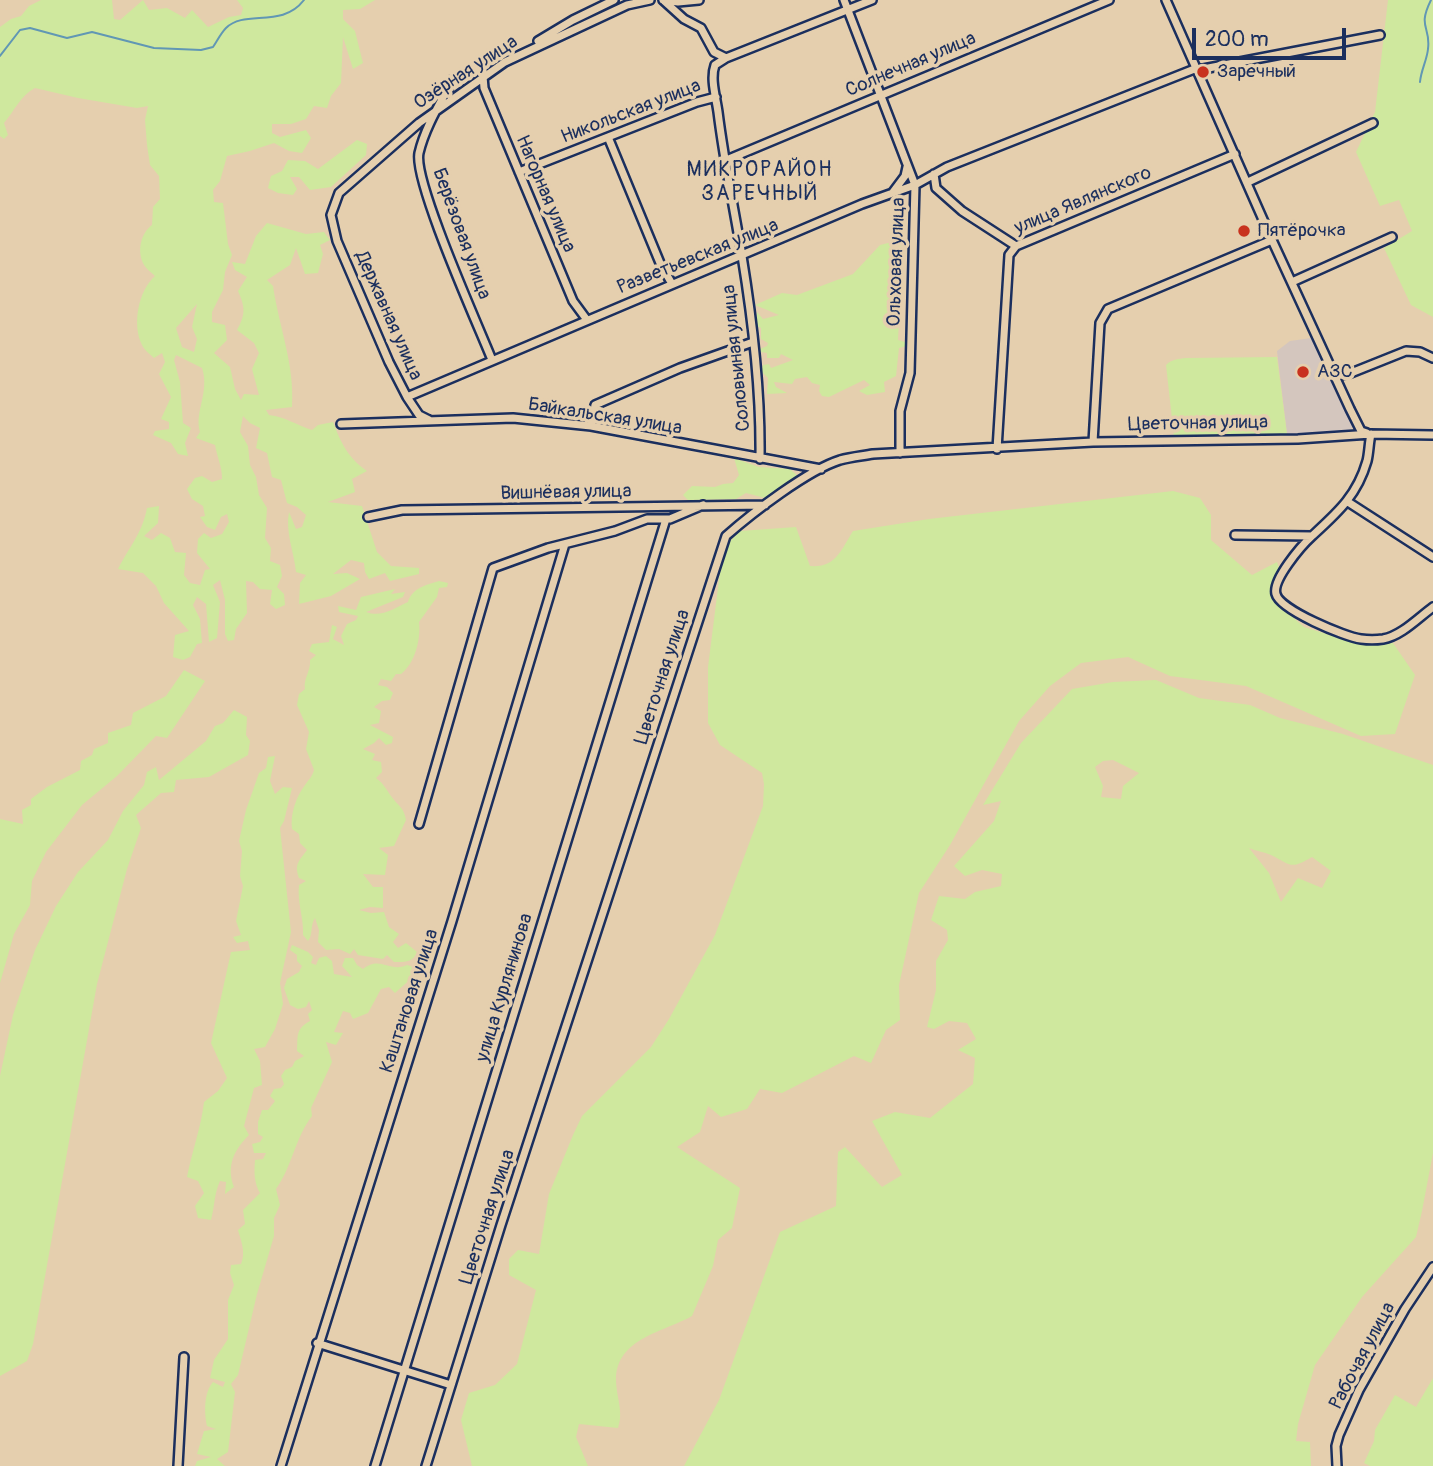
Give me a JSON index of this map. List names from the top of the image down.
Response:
{
  "streets": {
    "street": [
      "Солнечная улица",
      "Озёрная улица",
      "Никольская улица",
      "Нагорная улица",
      "улица Являнского",
      "Берёзовая улица",
      "Разветьевская улица",
      "Ольховая улица",
      "Державная улица",
      "Соловьиная улица",
      "Байкальская улица",
      "Цветочная улица",
      "Вишнёвая улица",
      "улица Курлянинова",
      "Каштановая улица",
      "Рабочая улица"
    ]
  },
  "crossings": [
    ["Солнечная улица", "Ольховая улица"],
    ["Солнечная улица", "Соловьиная улица"],
    ["Озёрная улица", "Нагорная улица"],
    ["Озёрная улица", "Берёзовая улица"],
    ["Озёрная улица", "Державная улица"],
    ["Никольская улица", "Нагорная улица"],
    ["Никольская улица", "Соловьиная улица"],
    ["Нагорная улица", "Разветьевская улица"],
    ["улица Являнского", "Цветочная улица"],
    ["Берёзовая улица", "Разветьевская улица"],
    ["Разветьевская улица", "Ольховая улица"],
    ["Разветьевская улица", "Державная улица"],
    ["Разветьевская улица", "Соловьиная улица"],
    ["Ольховая улица", "Цветочная улица"],
    ["Державная улица", "Байкальская улица"],
    ["Соловьиная улица", "Байкальская улица"],
    ["Байкальская улица", "Цветочная улица"],
    ["Цветочная улица", "Вишнёвая улица"]
  ],
  "districts": ["МИКРОРАЙОН ЗАРЕЧНЫЙ"],
  "places": ["Заречный", "Пятёрочка", "АЗС"],
  "scale_bar": "200 m"
}
